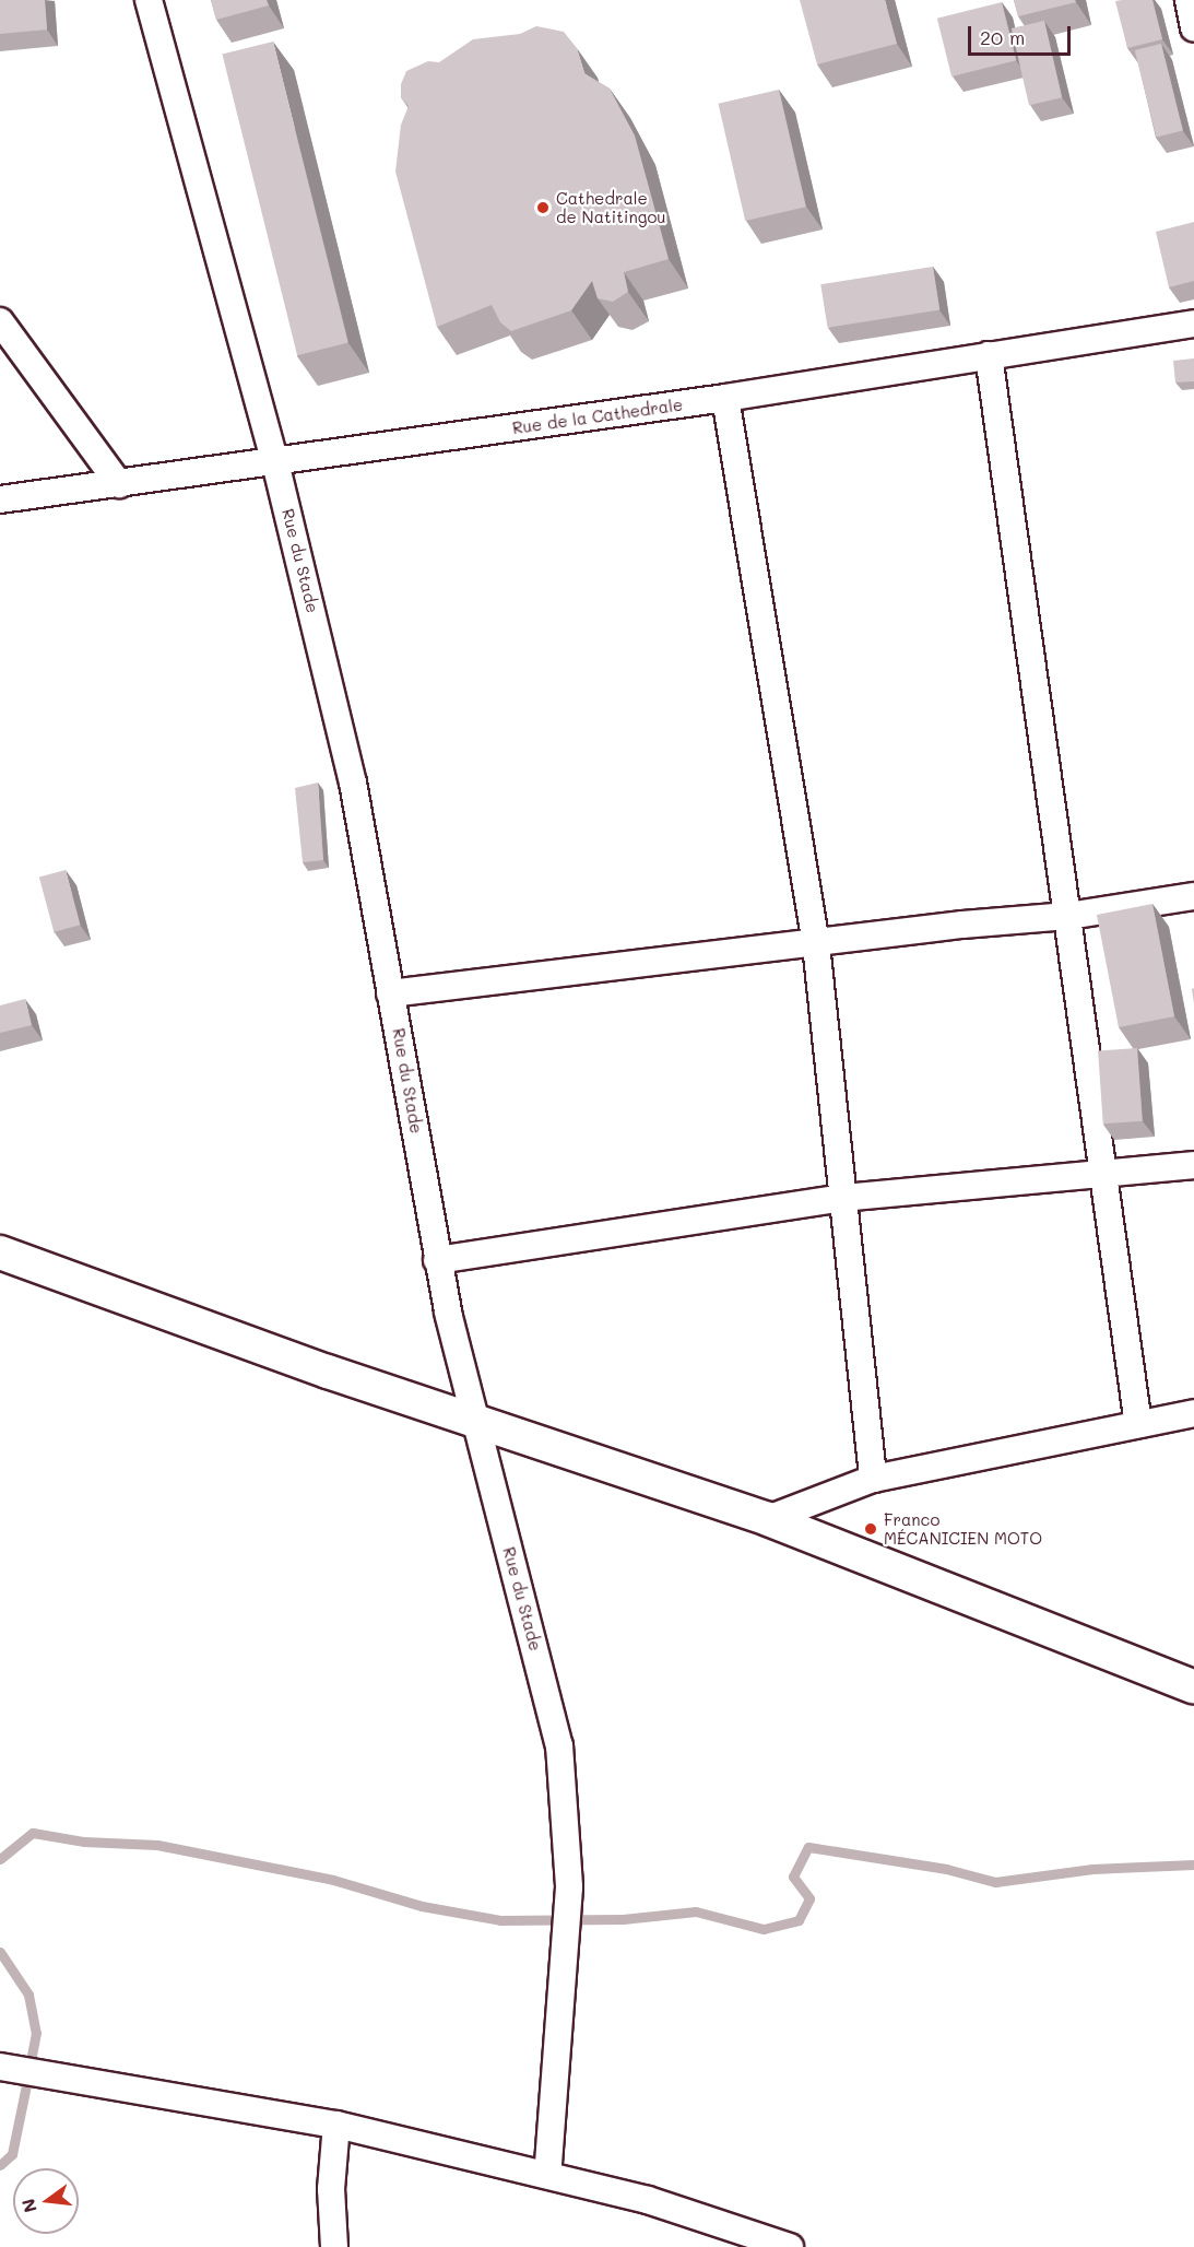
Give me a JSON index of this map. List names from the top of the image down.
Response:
{
  "streets": {
    "street": ["Rue de la Cathedrale", "Rue du Stade"]
  },
  "crossings": [
    ["Rue de la Cathedrale", "Rue du Stade"]
  ],
  "places": ["Cathedrale de Natitingou", "Franco MÉCANICIEN MOTO"],
  "scale_bar": "20 m",
  "north": "left"
}
